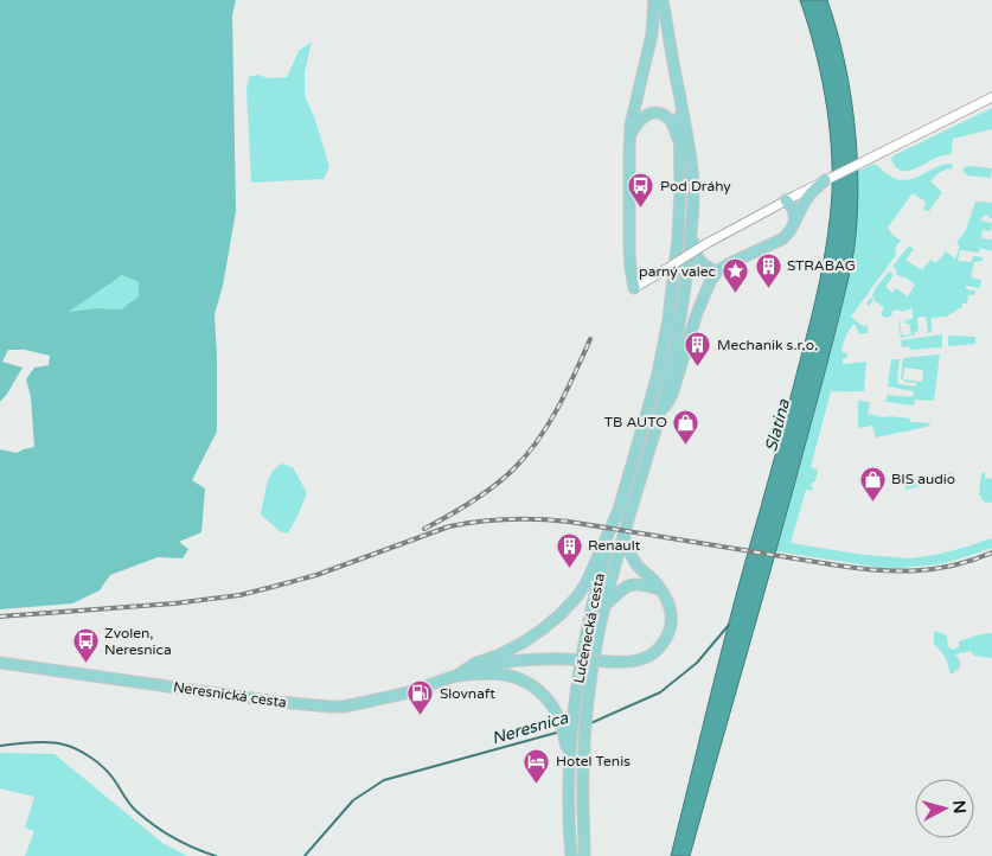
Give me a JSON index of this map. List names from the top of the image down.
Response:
{
  "streets": {
    "main road": ["Lučenecká cesta", "Neresnická cesta"]
  },
  "water": ["Slatina", "Neresnica"],
  "places": {
    "bus stop": ["Pod Dráhy", "Zvolen, Neresnica"],
    "building": ["STRABAG", "Mechanik s.r.o.", "Renault"],
    "place": ["parný valec"],
    "shop": ["TB AUTO", "BIS audio"],
    "fuel station": ["Slovnaft"],
    "hotel": ["Hotel Tenis"]
  },
  "north": "right"
}
